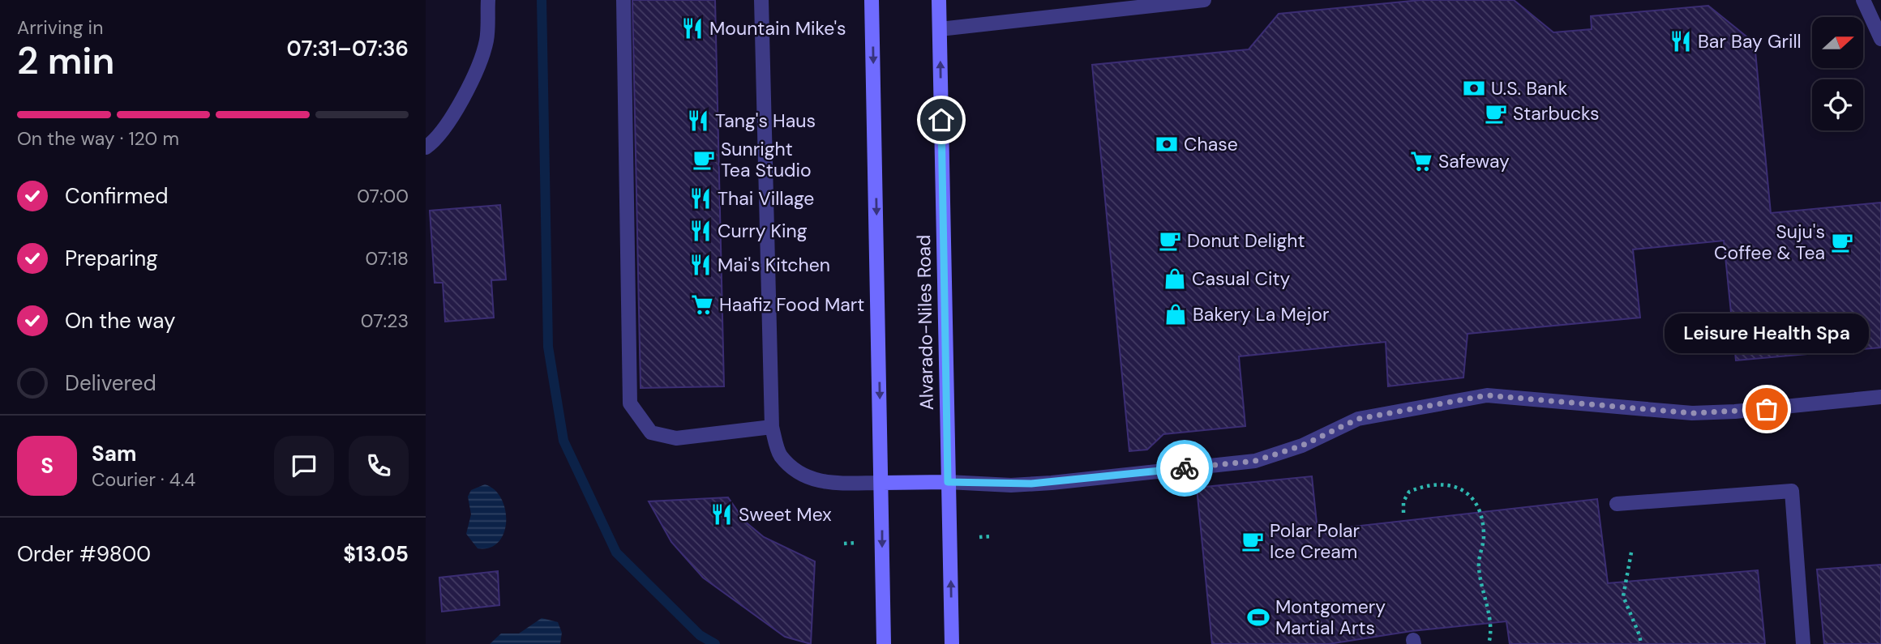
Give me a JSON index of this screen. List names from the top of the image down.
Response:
{
  "streets": {
    "main road": ["Alvarado-Niles Road"]
  },
  "places": {
    "restaurant": [
      "Mountain Mike's",
      "Bar Bay Grill",
      "Tang's Haus",
      "Thai Village",
      "Curry King",
      "Mai's Kitchen",
      "Sweet Mex"
    ],
    "bank": ["U.S. Bank", "Chase"],
    "cafe": [
      "Starbucks",
      "Sunright Tea Studio",
      "Donut Delight",
      "Suju's Coffee & Tea",
      "Polar Polar Ice Cream"
    ],
    "supermarket": ["Safeway", "Haafiz Food Mart"],
    "shop": ["Casual City", "Bakery La Mejor"],
    "other": ["Leisure Health Spa"],
    "sports": ["Montgomery Martial Arts"]
  },
  "north": "right",
  "page": {
    "heading": ["2 min", "Arriving in", "07:31–07:36"],
    "panel": [
      "Sam",
      "Courier · 4.4",
      "Order #9800",
      "$13.05"
    ],
    "bar": "On the way · 120 m",
    "list": [
      ["Confirmed", "07:00"],
      ["Preparing", "07:18"],
      ["On the way", "07:23"],
      "Delivered"
    ],
    "bubble": "Leisure Health Spa",
    "round": "S"
  }
}
